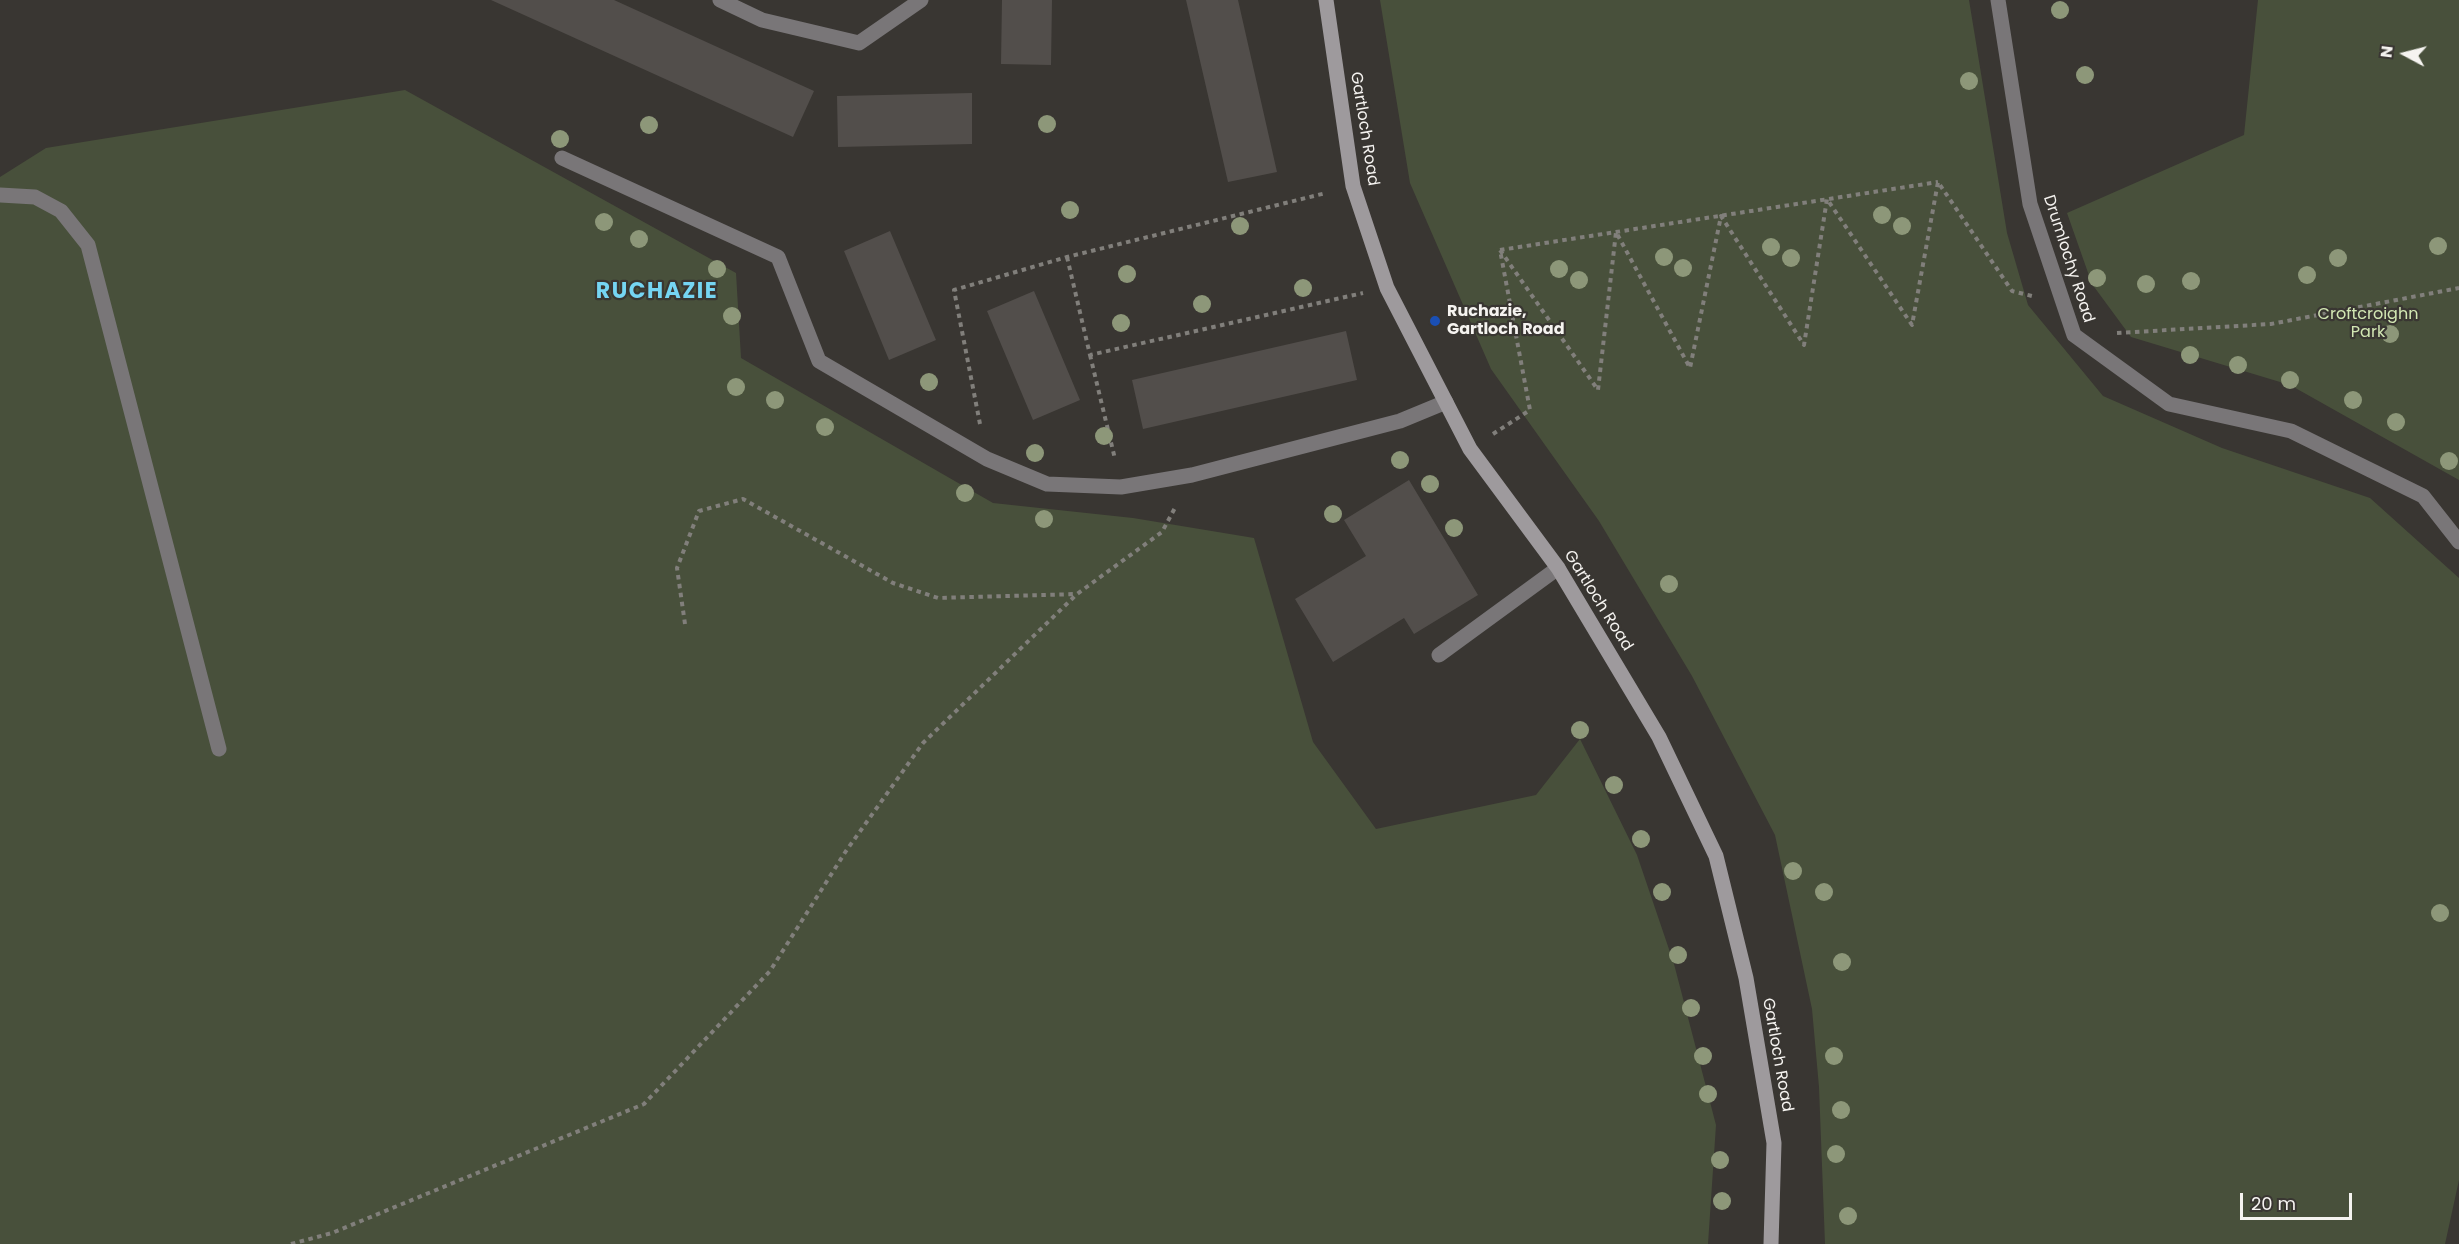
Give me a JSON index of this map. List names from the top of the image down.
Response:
{
  "streets": {
    "main road": ["Gartloch Road"],
    "street": ["Drumlochy Road"]
  },
  "districts": ["RUCHAZIE"],
  "parks": ["Croftcroighn Park"],
  "places": ["Ruchazie, Gartloch Road"],
  "scale_bar": "20 m",
  "north": "left"
}
